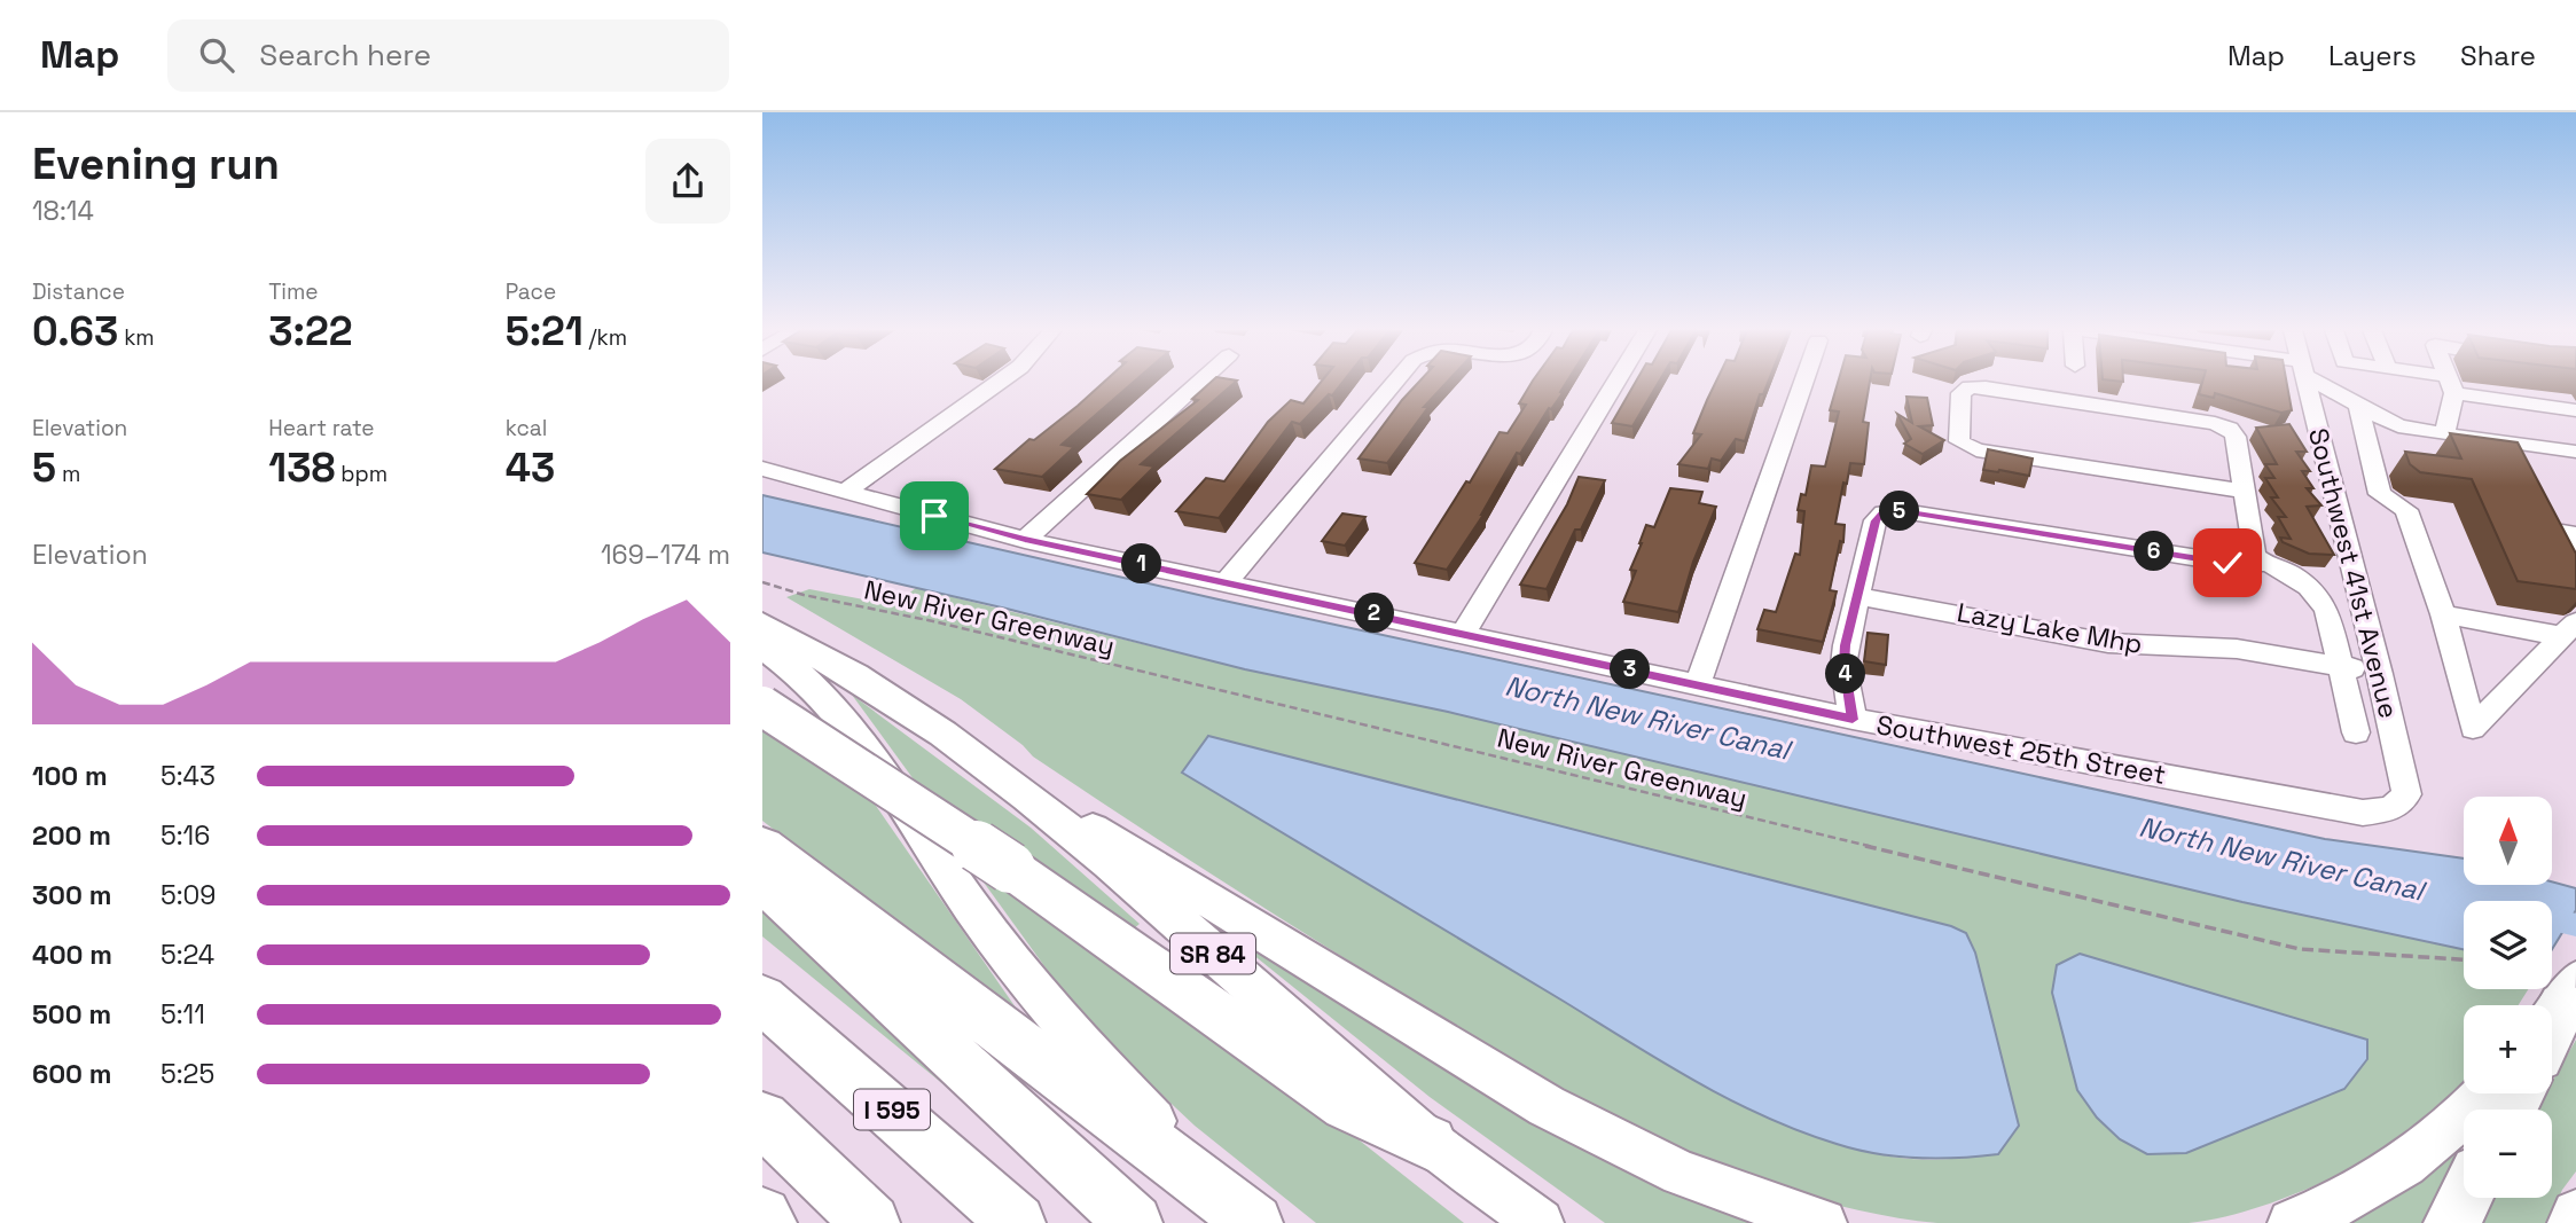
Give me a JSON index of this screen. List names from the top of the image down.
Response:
{
  "streets": {
    "highway": ["I 595"],
    "main road": ["SR 84"],
    "street": ["Southwest 41st Avenue", "Lazy Lake Mhp", "Southwest 25th Street"],
    "path": ["New River Greenway"]
  },
  "crossings": [
    ["Southwest 41st Avenue", "Lazy Lake Mhp"],
    ["Southwest 41st Avenue", "Southwest 25th Street"]
  ],
  "water": ["North New River Canal"],
  "north": "top",
  "page": {
    "header": "Map",
    "search": "Search here",
    "nav": ["Map", "Layers", "Share"],
    "heading": ["Evening run", "18:14"],
    "stats": [
      ["Distance", "0.63 km"],
      ["Time", "3:22"],
      ["Pace", "5:21 /km"],
      ["Elevation", "5 m"],
      ["Heart rate", "138 bpm"],
      ["kcal", "43"]
    ],
    "pins": [
      "5",
      "6",
      "1",
      "2",
      "3",
      "4"
    ],
    "chart": ["Elevation", "169–174 m"],
    "list": [
      {
        "name": "100 m",
        "note": "5:43"
      },
      {
        "name": "200 m",
        "note": "5:16"
      },
      {
        "name": "300 m",
        "note": "5:09"
      },
      {
        "name": "400 m",
        "note": "5:24"
      },
      {
        "name": "500 m",
        "note": "5:11"
      },
      {
        "name": "600 m",
        "note": "5:25"
      }
    ],
    "map_buttons": ["+", "−"]
  }
}
